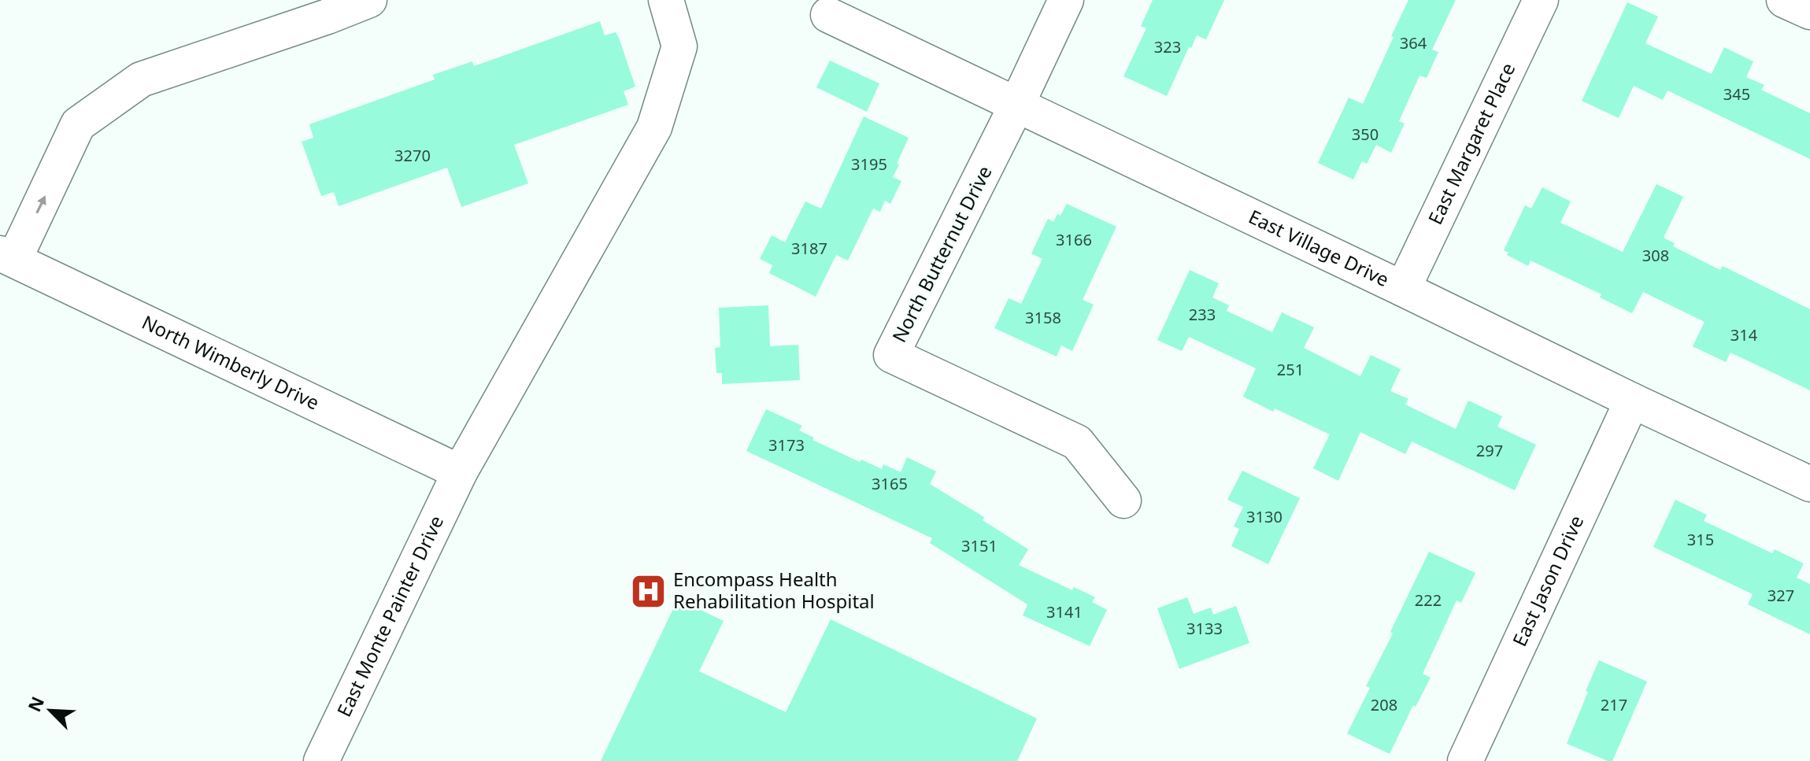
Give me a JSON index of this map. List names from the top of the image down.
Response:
{
  "streets": {
    "street": [
      "East Margaret Place",
      "East Village Drive",
      "North Butternut Drive",
      "North Wimberly Drive",
      "East Jason Drive",
      "East Monte Painter Drive"
    ]
  },
  "crossings": [
    ["East Margaret Place", "East Village Drive"],
    ["East Village Drive", "North Butternut Drive"],
    ["East Village Drive", "East Jason Drive"],
    ["North Wimberly Drive", "East Monte Painter Drive"]
  ],
  "places": {
    "hospital": ["Encompass Health Rehabilitation Hospital"]
  },
  "house_numbers": [
    "364",
    "323",
    "345",
    "350",
    "3270",
    "3195",
    "3166",
    "3187",
    "308",
    "233",
    "3158",
    "314",
    "251",
    "3173",
    "297",
    "3165",
    "3130",
    "315",
    "3151",
    "327",
    "222",
    "3141",
    "3133",
    "208",
    "217"
  ],
  "north": "top left"
}
